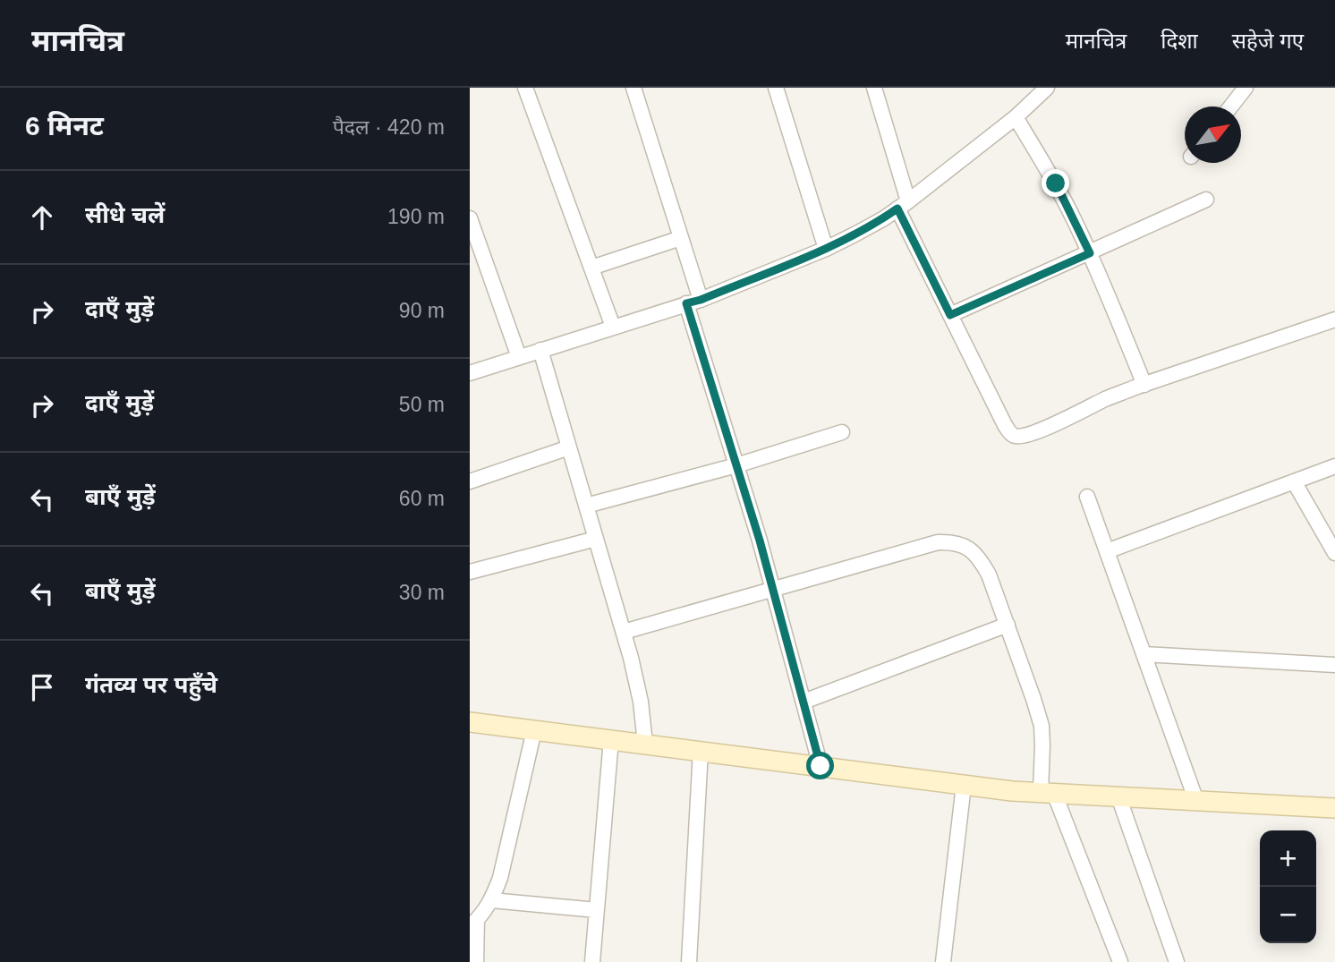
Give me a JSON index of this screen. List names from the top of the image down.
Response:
{
  "north": "top right",
  "page": {
    "header": "मानचित्र",
    "nav": ["मानचित्र", "दिशा", "सहेजे गए"],
    "heading": ["6 मिनट", "पैदल · 420 m"],
    "list": [
      ["सीधे चलें", "190 m"],
      ["दाएँ मुड़ें", "90 m"],
      ["दाएँ मुड़ें", "50 m"],
      ["बाएँ मुड़ें", "60 m"],
      ["बाएँ मुड़ें", "30 m"],
      "गंतव्य पर पहुँचे"
    ],
    "map_buttons": ["+", "−"]
  }
}
